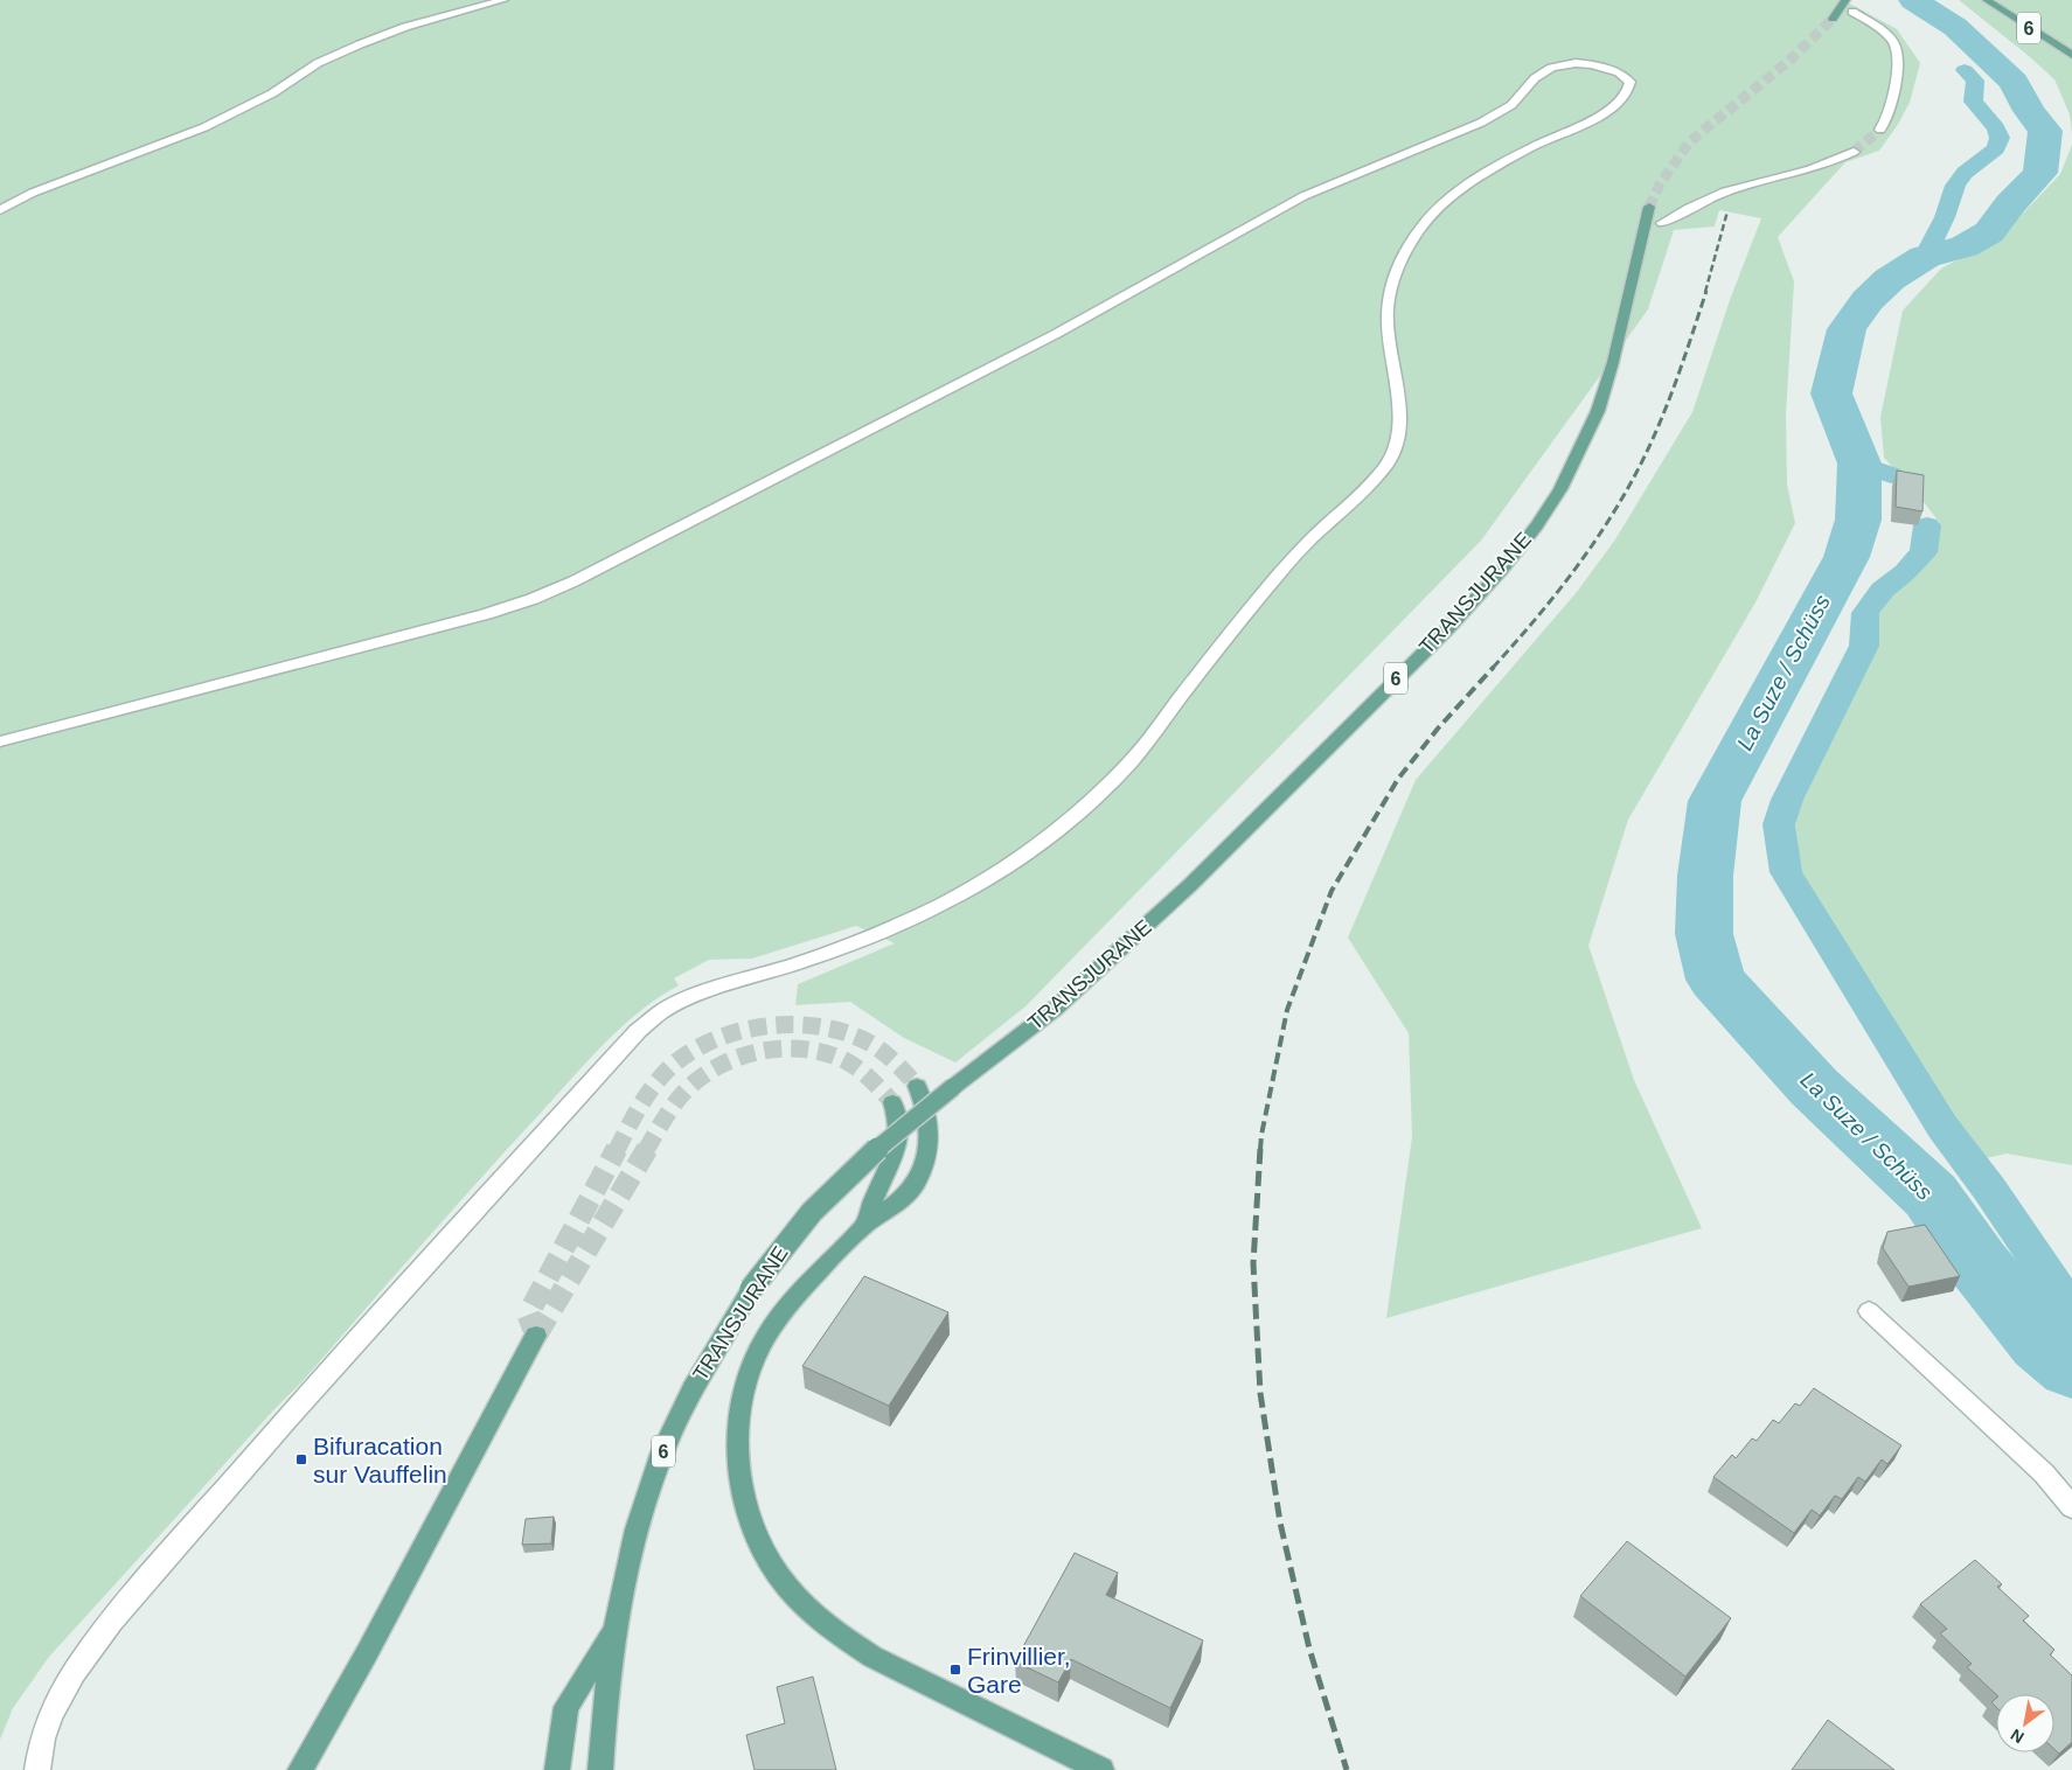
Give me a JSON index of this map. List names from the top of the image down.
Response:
{
  "streets": {
    "main road": ["6", "TRANSJURANE"]
  },
  "water": ["La Suze / Schüss"],
  "places": {
    "transit": ["Bifuracation sur Vauffelin", "Frinvillier, Gare"]
  },
  "north": "bottom left"
}
